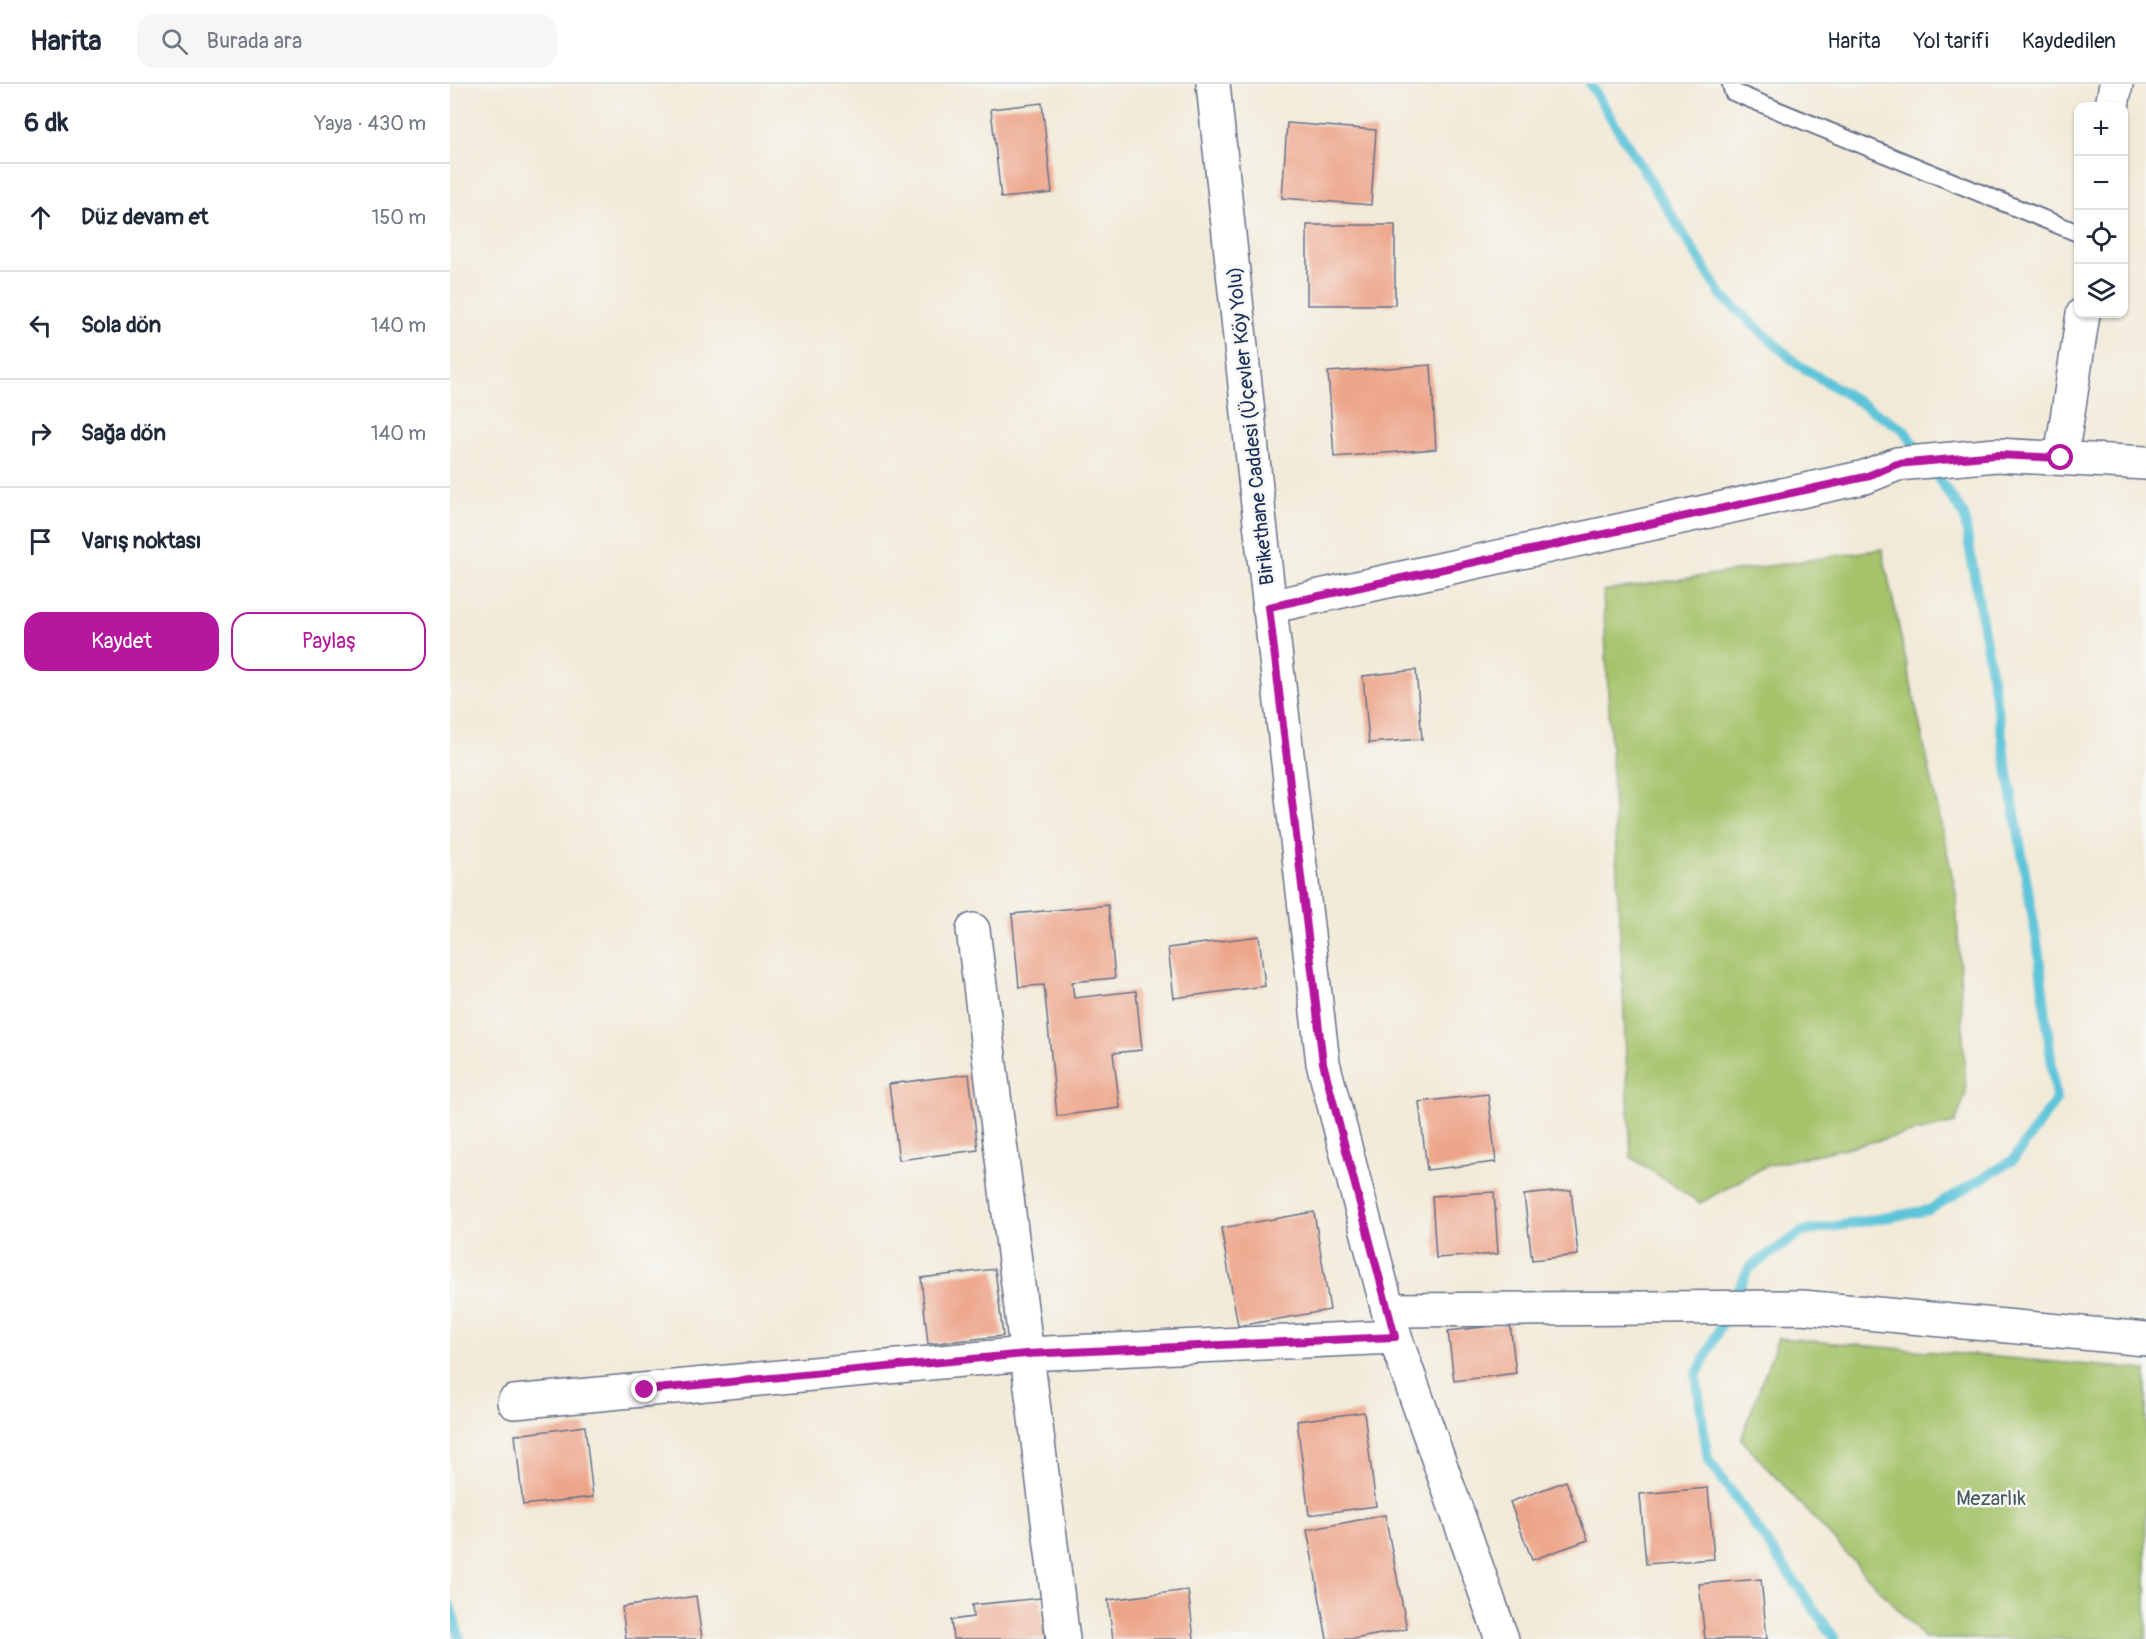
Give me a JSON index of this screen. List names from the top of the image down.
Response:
{
  "streets": {
    "street": ["Birikethane Caddesi (Üçevler Köy Yolu)"]
  },
  "parks": ["Mezarlık"],
  "page": {
    "header": "Harita",
    "search": "Burada ara",
    "nav": ["Harita", "Yol tarifi", "Kaydedilen"],
    "heading": ["6 dk", "Yaya · 430 m"],
    "map_buttons": ["+", "−"],
    "list": [
      ["Düz devam et", "150 m"],
      ["Sola dön", "140 m"],
      ["Sağa dön", "140 m"],
      "Varış noktası"
    ],
    "buttons": ["Kaydet", "Paylaş"]
  }
}
